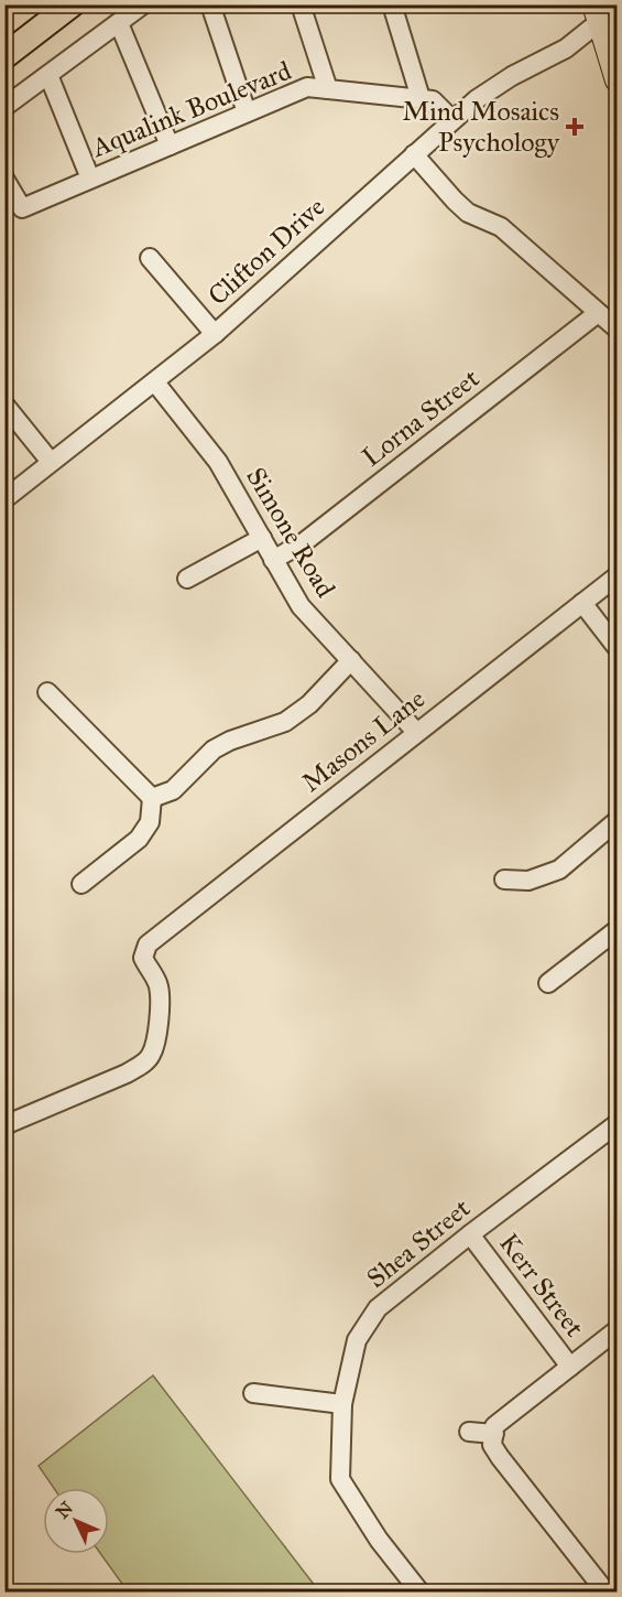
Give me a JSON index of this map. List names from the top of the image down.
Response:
{
  "streets": {
    "street": [
      "Aqualink Boulevard",
      "Clifton Drive",
      "Lorna Street",
      "Simone Road",
      "Masons Lane",
      "Shea Street",
      "Kerr Street"
    ]
  },
  "crossings": [
    ["Aqualink Boulevard", "Clifton Drive"],
    ["Clifton Drive", "Simone Road"],
    ["Lorna Street", "Simone Road"],
    ["Simone Road", "Masons Lane"],
    ["Shea Street", "Kerr Street"]
  ],
  "places": {
    "health": ["Mind Mosaics Psychology"]
  },
  "north": "top left"
}
